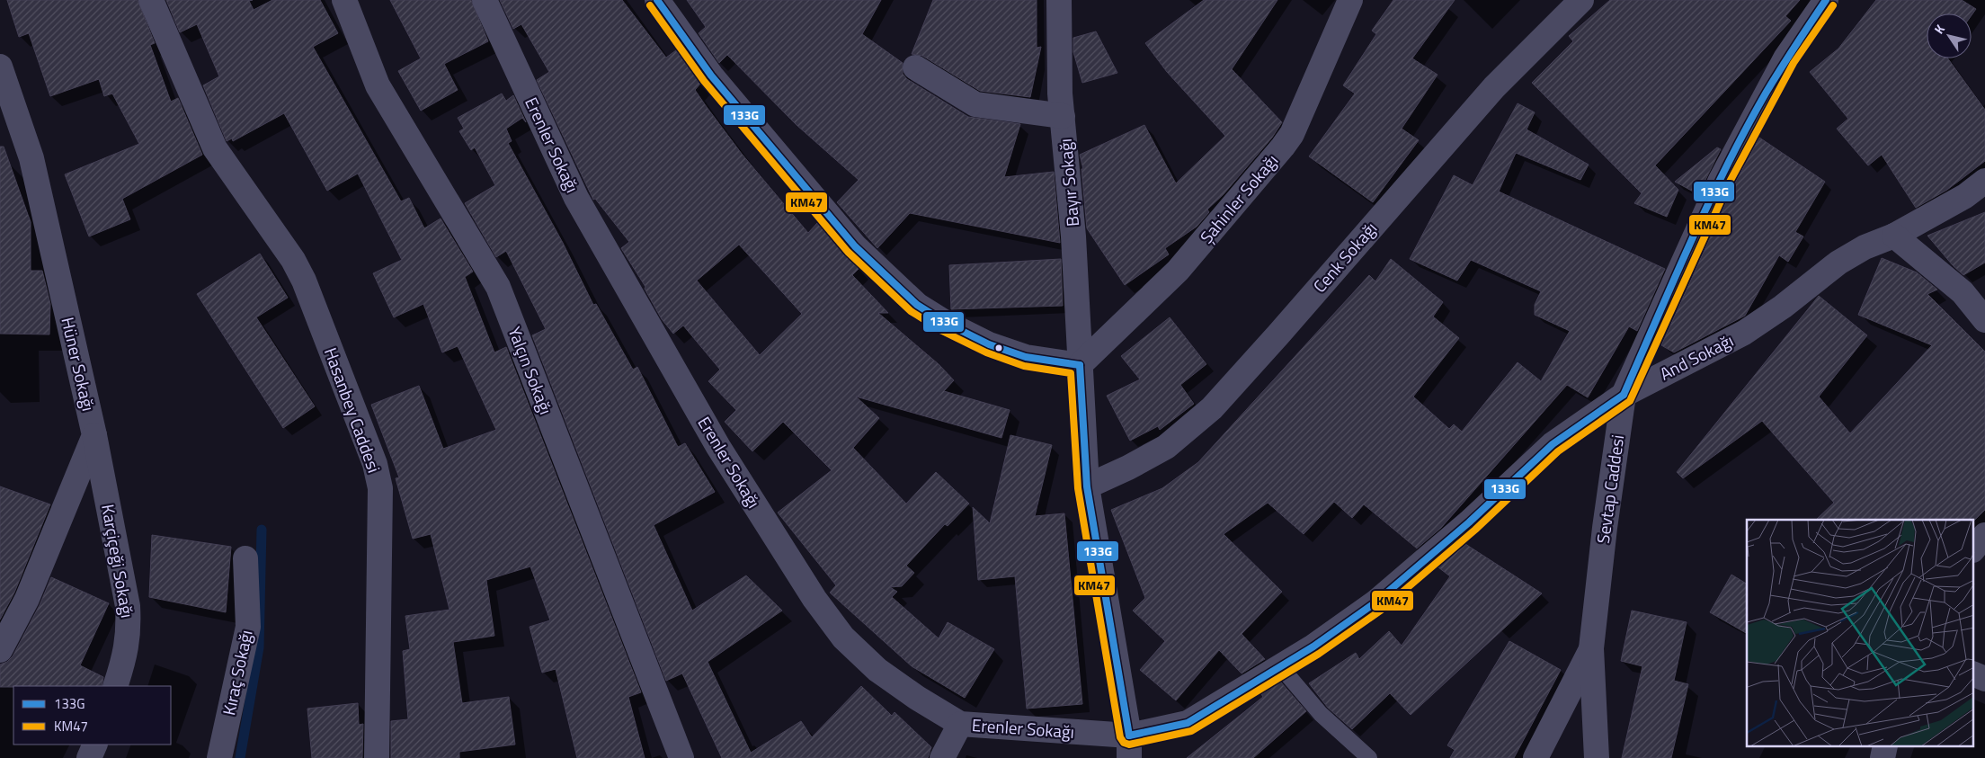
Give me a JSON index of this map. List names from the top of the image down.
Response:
{
  "streets": {
    "street": [
      "Erenler Sokağı",
      "Bayır Sokağı",
      "Şahinler Sokağı",
      "Cenk Sokağı",
      "And Sokağı",
      "Hüner Sokağı",
      "Yalçın Sokağı",
      "Hasanbey Caddesi",
      "Sevtap Caddesi",
      "Karçiçeği Sokağı",
      "Kıraç Sokağı"
    ]
  },
  "crossings": [
    ["Erenler Sokağı", "Bayır Sokağı"],
    ["Erenler Sokağı", "And Sokağı"],
    ["Bayır Sokağı", "Şahinler Sokağı"],
    ["Bayır Sokağı", "Cenk Sokağı"],
    ["Bayır Sokağı", "And Sokağı"],
    ["And Sokağı", "Sevtap Caddesi"],
    ["Hüner Sokağı", "Karçiçeği Sokağı"]
  ],
  "lines": ["transit line 133G", "transit line KM47"],
  "legend": ["133G", "KM47"],
  "north": "top left"
}
